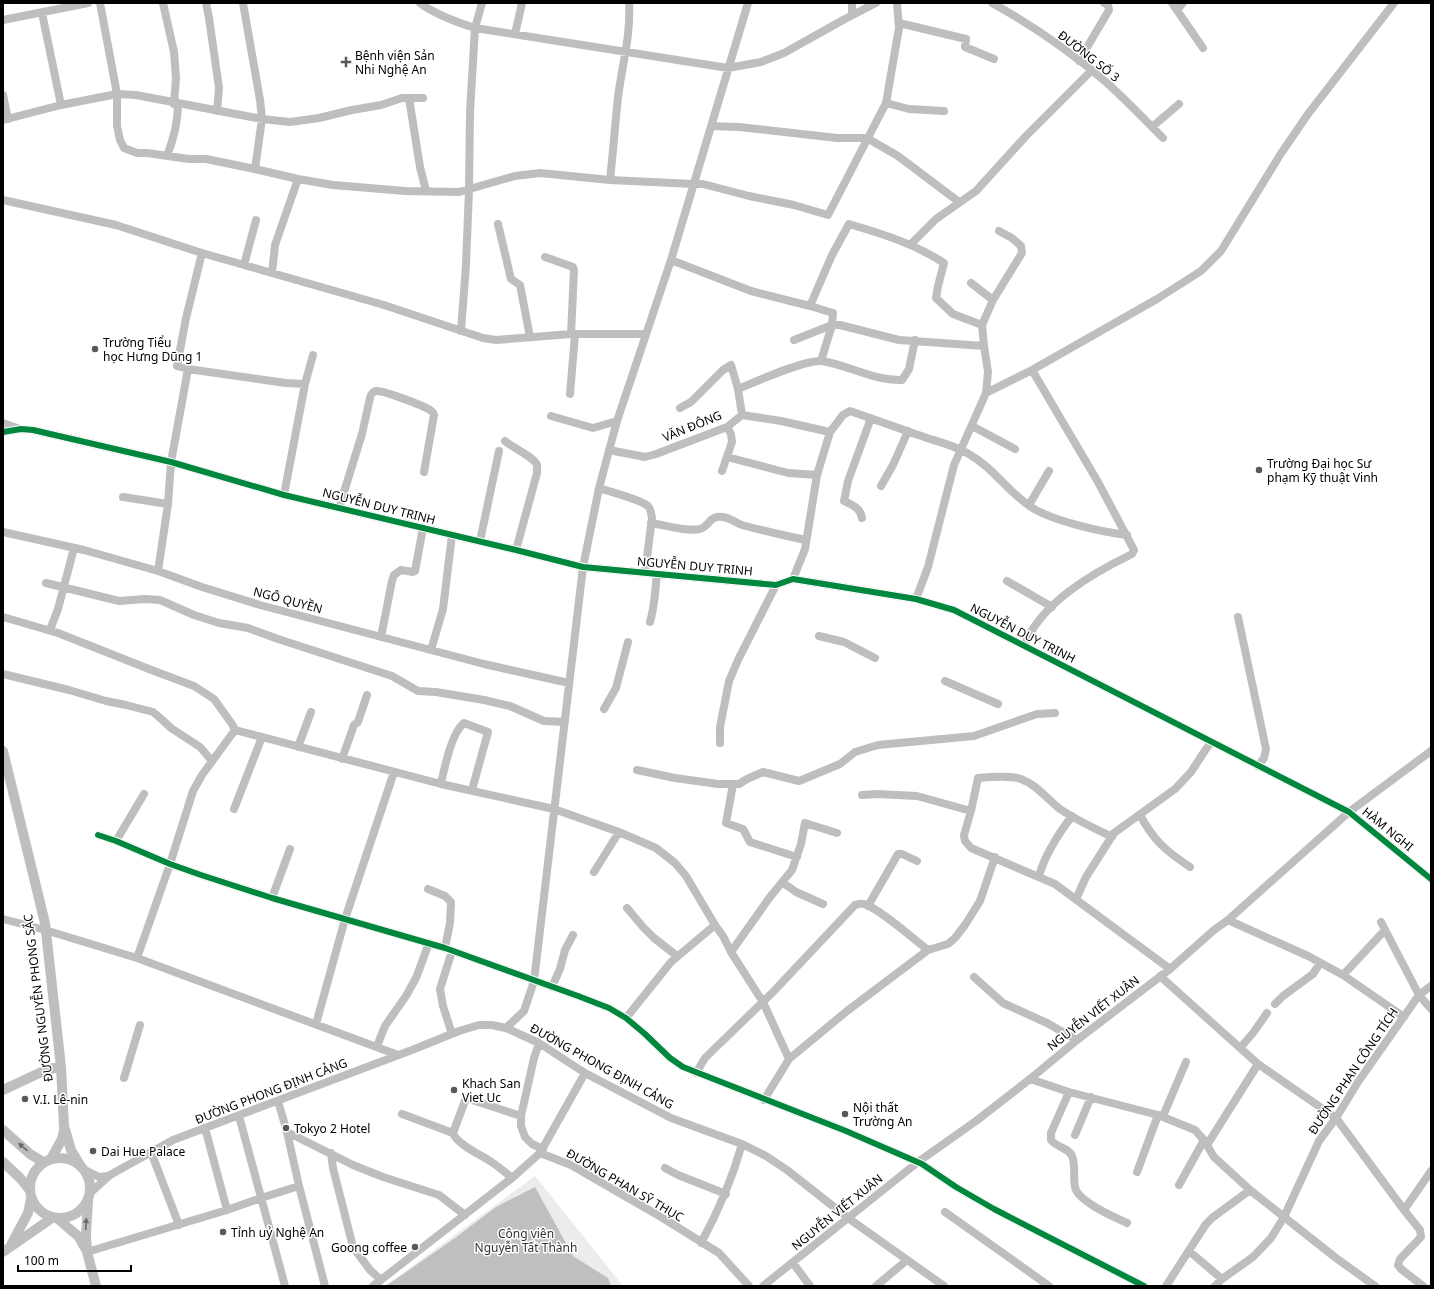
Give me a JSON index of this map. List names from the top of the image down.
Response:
{
  "streets": {
    "main road": ["ĐƯỜNG NGUYỄN PHONG SẮC"],
    "street": [
      "ĐƯỜNG SỐ 3",
      "VĂN ĐÔNG",
      "NGUYỄN DUY TRINH",
      "NGÔ QUYỀN",
      "HÀM NGHI",
      "NGUYỄN VIẾT XUÂN",
      "ĐƯỜNG PHONG ĐỊNH CẢNG",
      "ĐƯỜNG PHAN CÔNG TÍCH",
      "ĐƯỜNG PHAN SỸ THỤC"
    ]
  },
  "crossings": [
    ["NGUYỄN DUY TRINH", "HÀM NGHI"],
    ["NGUYỄN DUY TRINH", "NGUYỄN VIẾT XUÂN"],
    ["HÀM NGHI", "NGUYỄN VIẾT XUÂN"],
    ["ĐƯỜNG NGUYỄN PHONG SẮC", "ĐƯỜNG PHONG ĐỊNH CẢNG"],
    ["NGUYỄN VIẾT XUÂN", "ĐƯỜNG PHONG ĐỊNH CẢNG"]
  ],
  "parks": ["Công viên Nguyễn Tất Thành"],
  "places": {
    "health": ["Bệnh viện Sản Nhi Nghệ An"],
    "other": [
      "Trường Tiểu học Hưng Dũng 1",
      "Trường Đại học Sư phạm Kỹ thuật Vinh",
      "Khach San Viet Uc",
      "V.I. Lê-nin",
      "Nội thất Trường An",
      "Tokyo 2 Hotel",
      "Dai Hue Palace",
      "Tỉnh uỷ Nghệ An",
      "Goong coffee"
    ]
  },
  "scale_bar": "100 m"
}
